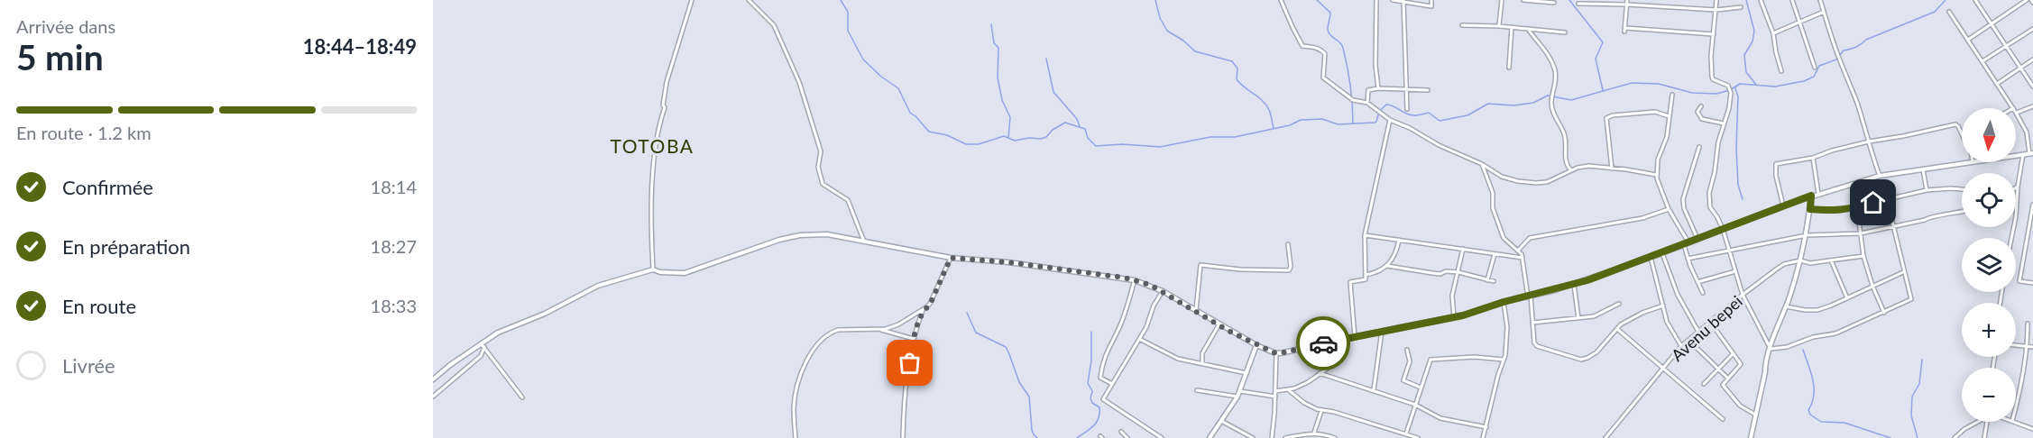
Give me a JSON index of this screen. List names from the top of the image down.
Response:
{
  "streets": {
    "street": ["Avenu bepei"]
  },
  "districts": ["TOTOBA"],
  "north": "bottom",
  "page": {
    "heading": ["5 min", "Arrivée dans", "18:44–18:49"],
    "bar": "En route · 1.2 km",
    "map_buttons": ["+", "−"],
    "list": [
      ["Confirmée", "18:14"],
      ["En préparation", "18:27"],
      ["En route", "18:33"],
      "Livrée"
    ]
  }
}
